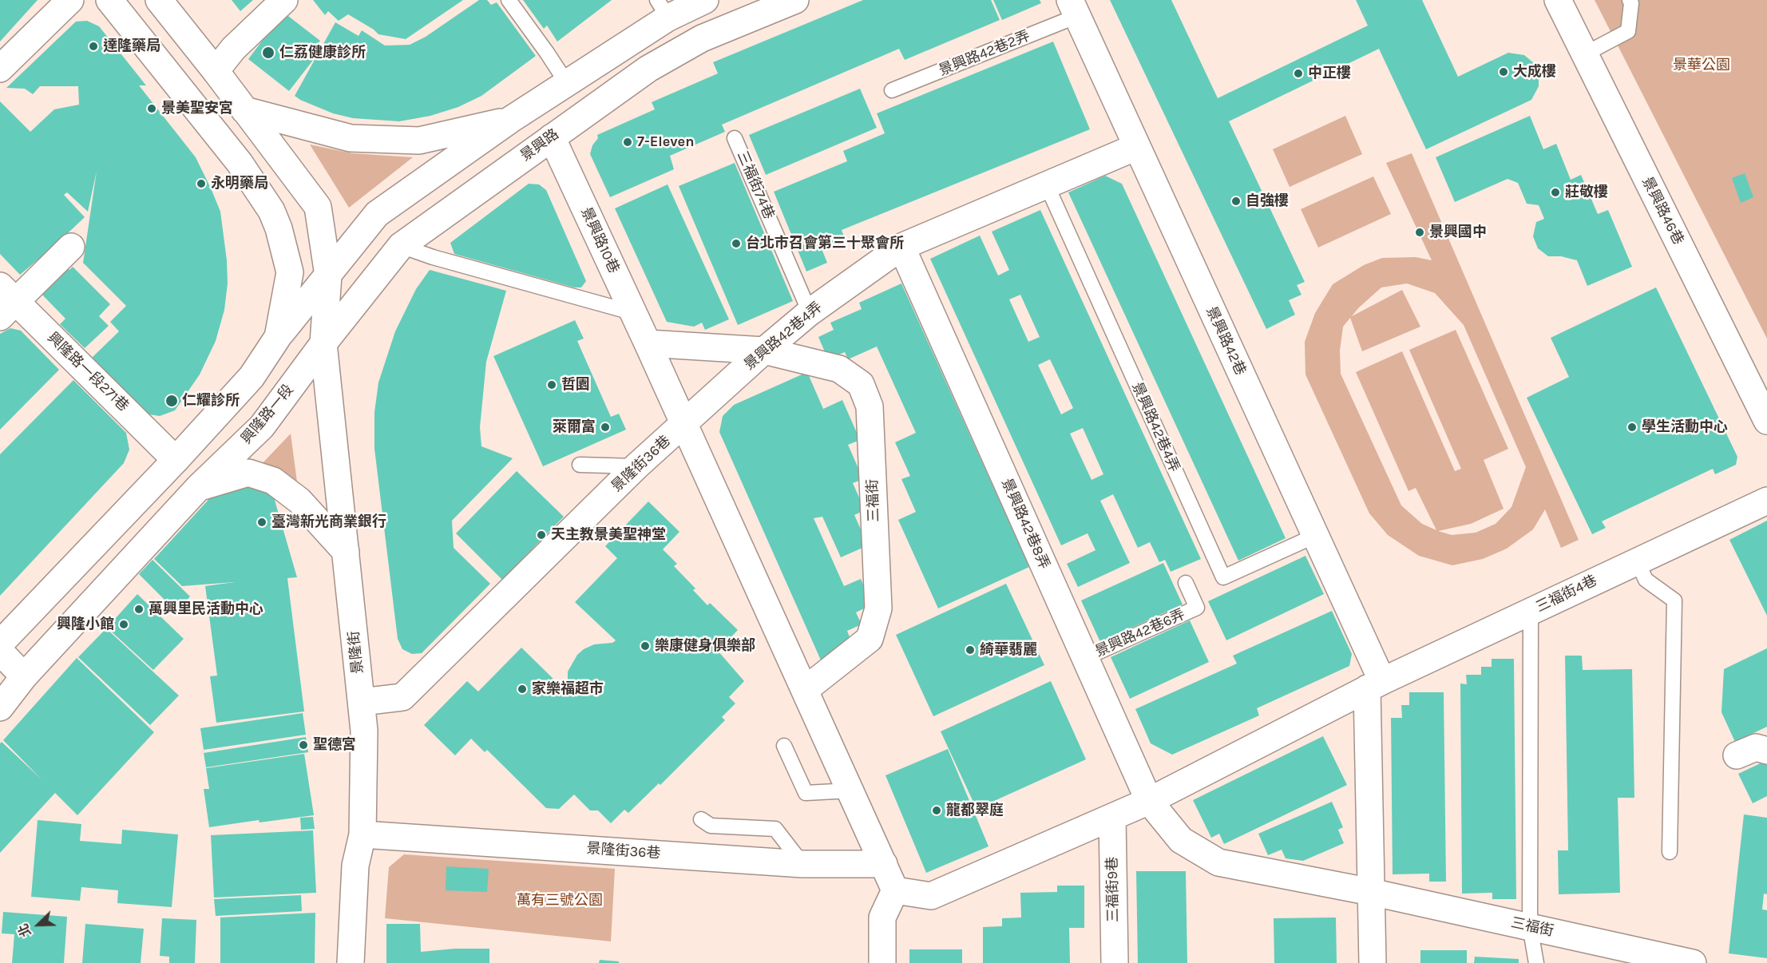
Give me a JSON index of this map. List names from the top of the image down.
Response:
{
  "streets": {
    "street": [
      "景興路",
      "景興路46巷",
      "景興路10巷",
      "景興路42巷4弄",
      "景興路42巷",
      "興隆路一段271巷",
      "興隆路一段",
      "景隆街36巷",
      "三福街",
      "景興路42巷8弄",
      "三福街4巷",
      "景隆街",
      "三福街9巷"
    ],
    "lane": ["景興路42巷2弄", "三福街74巷", "景興路42巷6弄"]
  },
  "crossings": [
    ["景興路42巷2弄", "景興路42巷"],
    ["景興路", "景興路10巷"],
    ["景興路", "興隆路一段"],
    ["景興路", "景隆街"],
    ["三福街74巷", "景興路42巷4弄"],
    ["景興路10巷", "景興路42巷4弄"],
    ["景興路10巷", "景隆街36巷"],
    ["景興路42巷4弄", "景興路42巷"],
    ["景興路42巷4弄", "景隆街36巷"],
    ["景興路42巷4弄", "三福街"],
    ["景興路42巷4弄", "景興路42巷8弄"],
    ["景興路42巷", "三福街4巷"],
    ["興隆路一段", "景隆街"],
    ["景隆街36巷", "景隆街"],
    ["三福街", "景興路42巷8弄"],
    ["景興路42巷8弄", "景興路42巷6弄"]
  ],
  "parks": ["景華公園", "萬有三號公園"],
  "places": [
    "達隆藥局",
    "仁荔健康診所",
    "大成樓",
    "中正樓",
    "景美聖安宮",
    "7-Eleven",
    "永明藥局",
    "莊敬樓",
    "自強樓",
    "景興國中",
    "台北市召會第三十聚會所",
    "哲園",
    "仁耀診所",
    "萊爾富",
    "學生活動中心",
    "臺灣新光商業銀行",
    "天主教景美聖神堂",
    "萬興里民活動中心",
    "興隆小館",
    "樂康健身俱樂部",
    "綺華翡麗",
    "家樂福超市",
    "聖德宮",
    "龍都翠庭"
  ],
  "north": "bottom left"
}
